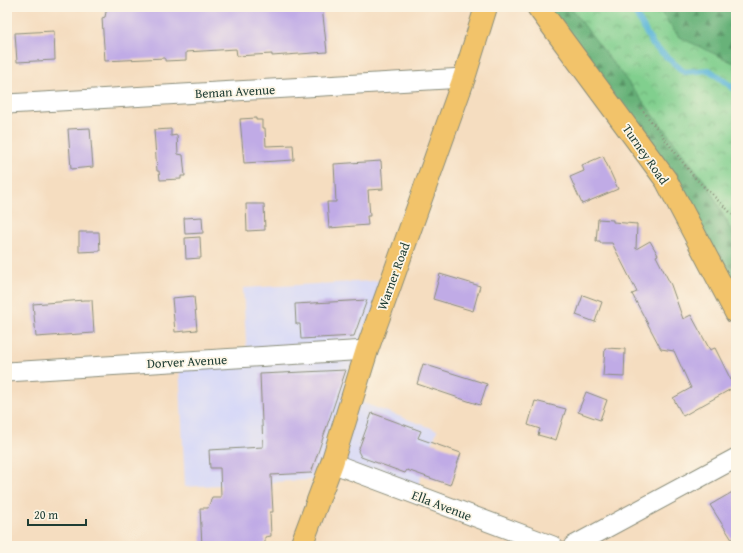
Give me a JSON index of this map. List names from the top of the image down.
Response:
{
  "streets": {
    "main road": ["Turney Road", "Warner Road"],
    "street": ["Beman Avenue", "Dorver Avenue", "Ella Avenue"]
  },
  "crossings": [
    ["Beman Avenue", "Warner Road"],
    ["Warner Road", "Dorver Avenue"],
    ["Warner Road", "Ella Avenue"]
  ],
  "scale_bar": "20 m"
}
